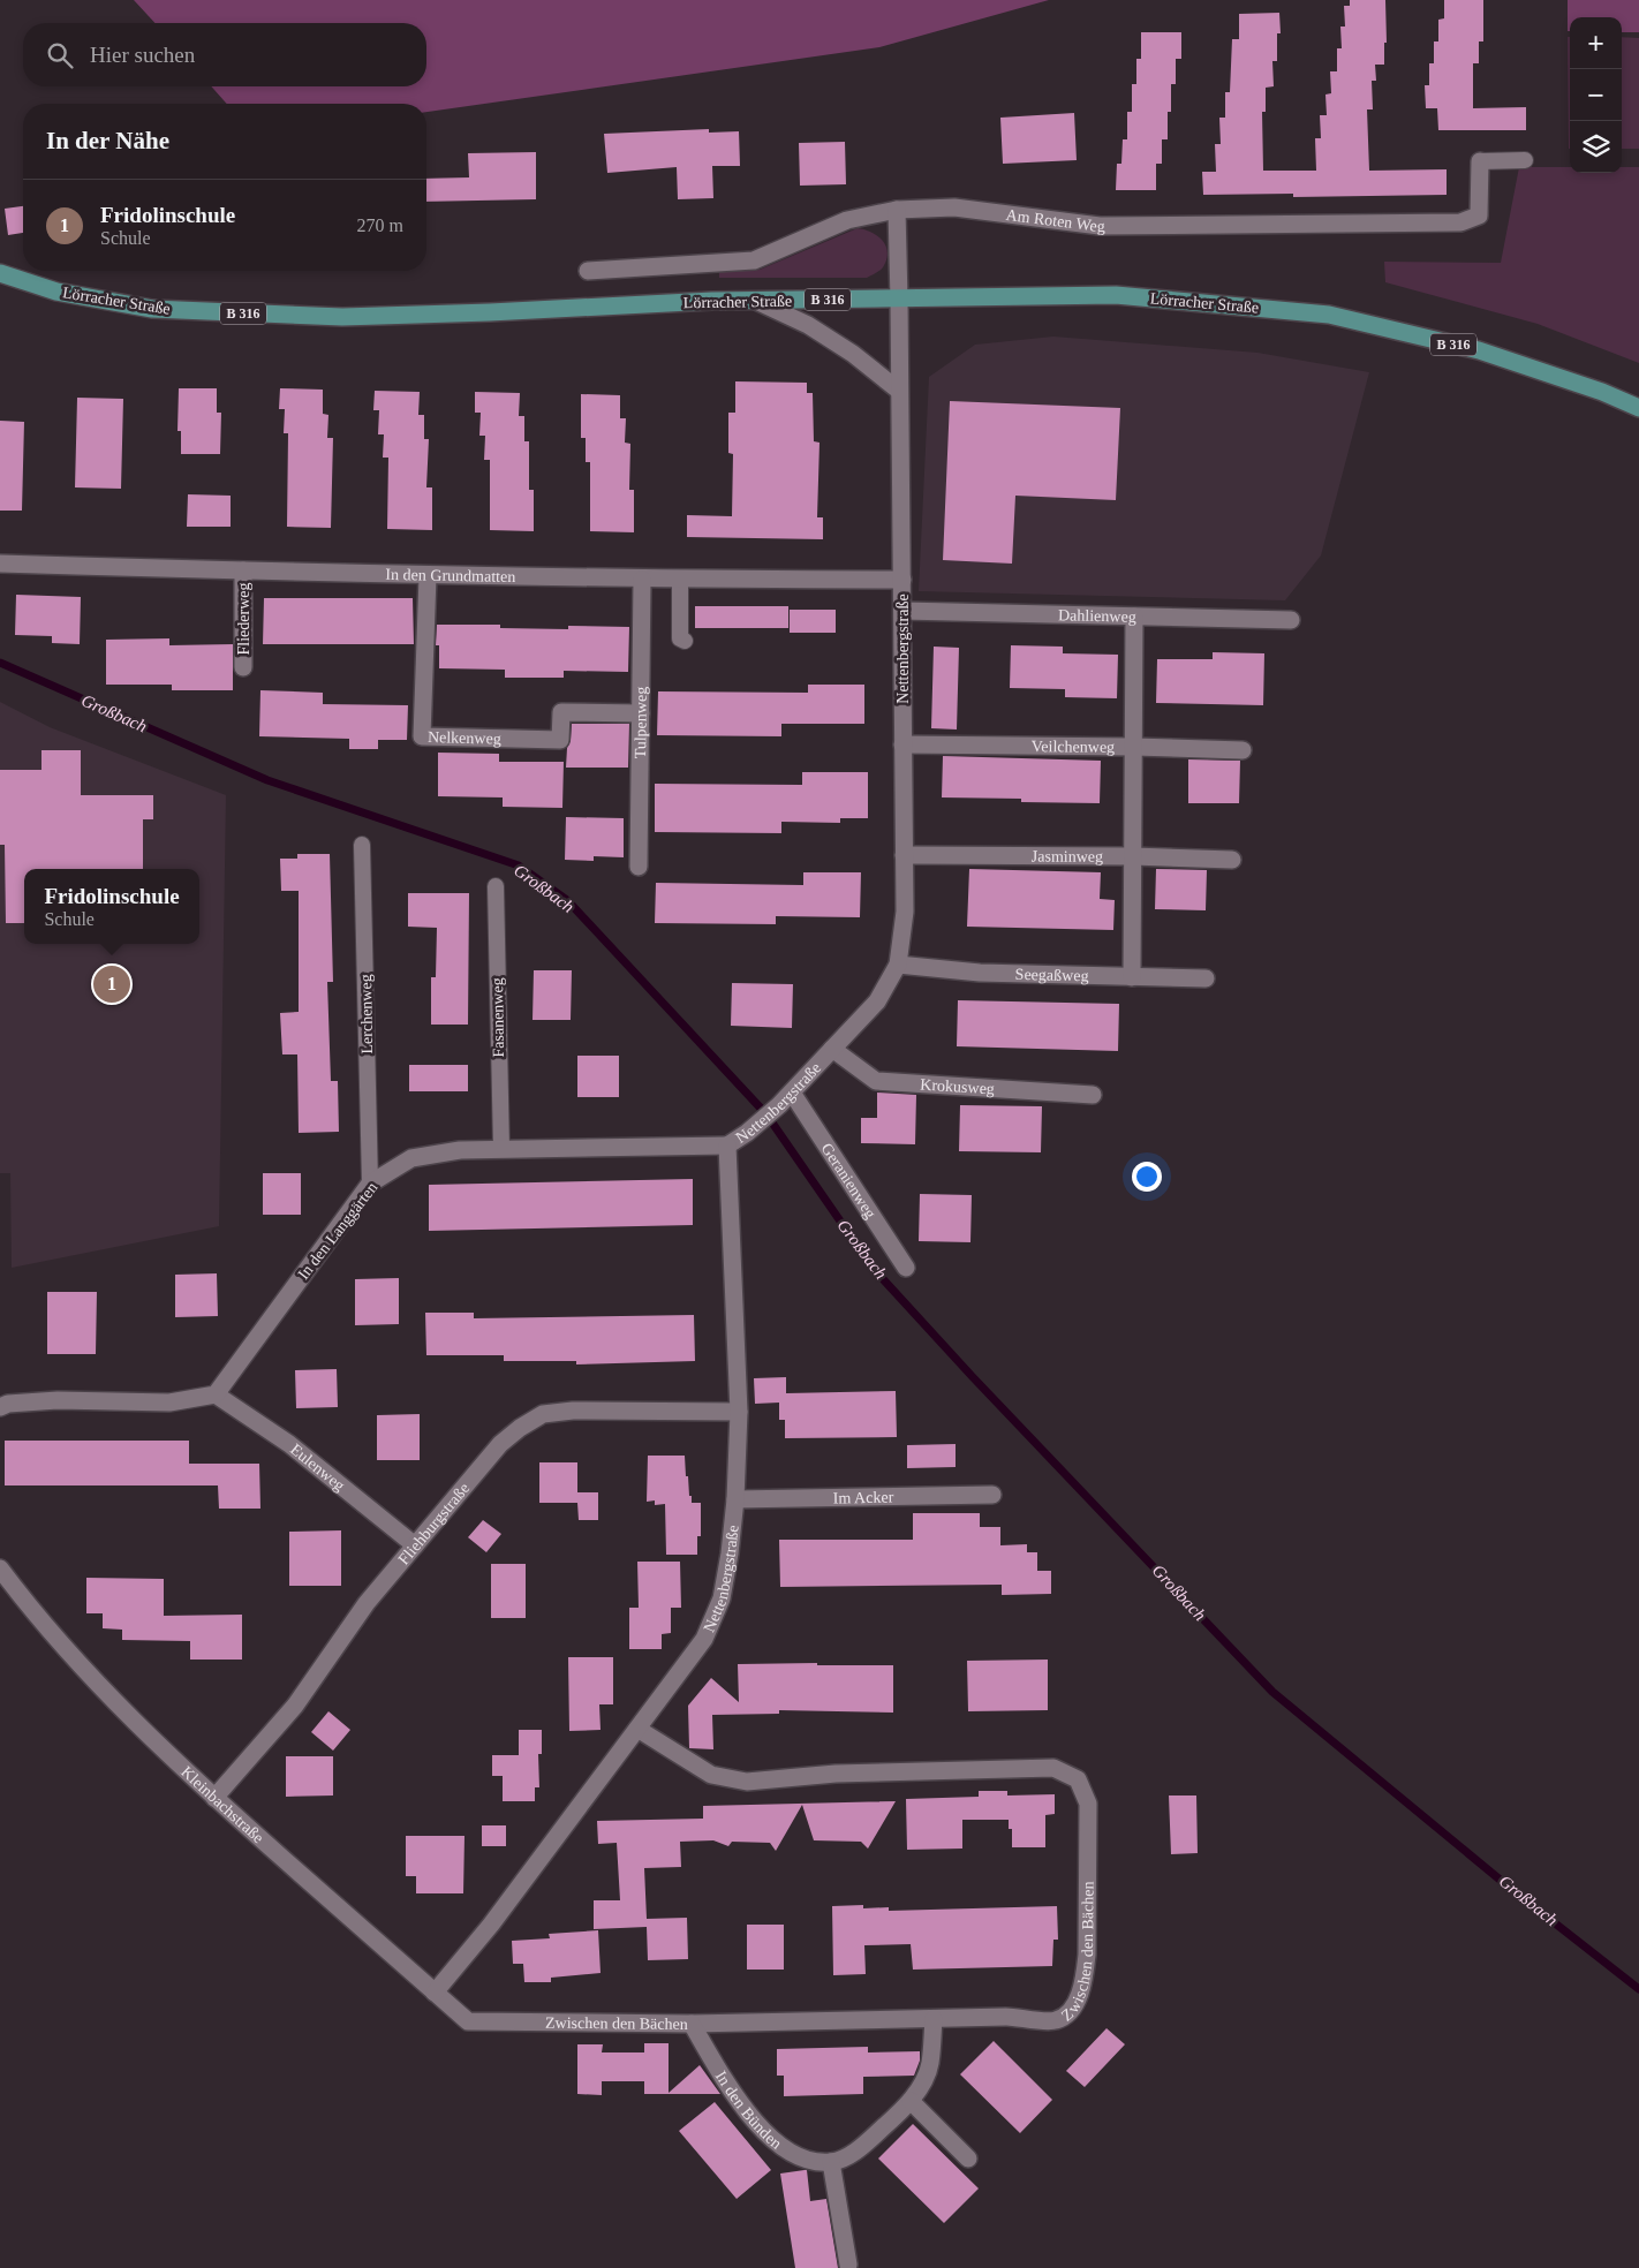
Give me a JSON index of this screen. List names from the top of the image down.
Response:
{
  "streets": {
    "main road": ["B 316", "Lörracher Straße"],
    "street": [
      "Am Roten Weg",
      "In den Grundmatten",
      "Dahlienweg",
      "Fliederweg",
      "Nettenbergstraße",
      "Tulpenweg",
      "Nelkenweg",
      "Veilchenweg",
      "Jasminweg",
      "Seegaßweg",
      "Krokusweg",
      "Geranienweg",
      "In den Langgärten",
      "Eulenweg",
      "Im Acker",
      "Fliehburgstraße",
      "Kleinbachstraße",
      "Zwischen den Bächen",
      "In den Bünden"
    ],
    "lane": ["Lerchenweg", "Fasanenweg"]
  },
  "crossings": [
    ["Am Roten Weg", "Nettenbergstraße"],
    ["Lörracher Straße", "Nettenbergstraße"],
    ["In den Grundmatten", "Fliederweg"],
    ["In den Grundmatten", "Nettenbergstraße"],
    ["In den Grundmatten", "Tulpenweg"],
    ["In den Grundmatten", "Nelkenweg"],
    ["Dahlienweg", "Nettenbergstraße"],
    ["Nettenbergstraße", "Veilchenweg"],
    ["Nettenbergstraße", "Jasminweg"],
    ["Nettenbergstraße", "Seegaßweg"],
    ["Nettenbergstraße", "Krokusweg"],
    ["Nettenbergstraße", "Geranienweg"],
    ["Nettenbergstraße", "In den Langgärten"],
    ["Nettenbergstraße", "Im Acker"],
    ["Nettenbergstraße", "Fliehburgstraße"],
    ["Nettenbergstraße", "Kleinbachstraße"],
    ["Nettenbergstraße", "Zwischen den Bächen"],
    ["Tulpenweg", "Nelkenweg"],
    ["Lerchenweg", "In den Langgärten"],
    ["Fasanenweg", "In den Langgärten"],
    ["In den Langgärten", "Eulenweg"],
    ["Eulenweg", "Fliehburgstraße"],
    ["Fliehburgstraße", "Kleinbachstraße"],
    ["Kleinbachstraße", "Zwischen den Bächen"],
    ["Zwischen den Bächen", "In den Bünden"]
  ],
  "water": ["Großbach"],
  "page": {
    "map_buttons": ["+", "−"],
    "search": "Hier suchen",
    "heading": "In der Nähe",
    "list": [
      {
        "mark": "1",
        "name": "Fridolinschule",
        "note": "Schule",
        "value": "270 m"
      }
    ],
    "popup": ["Fridolinschule", "Schule"],
    "pins": "1"
  }
}
